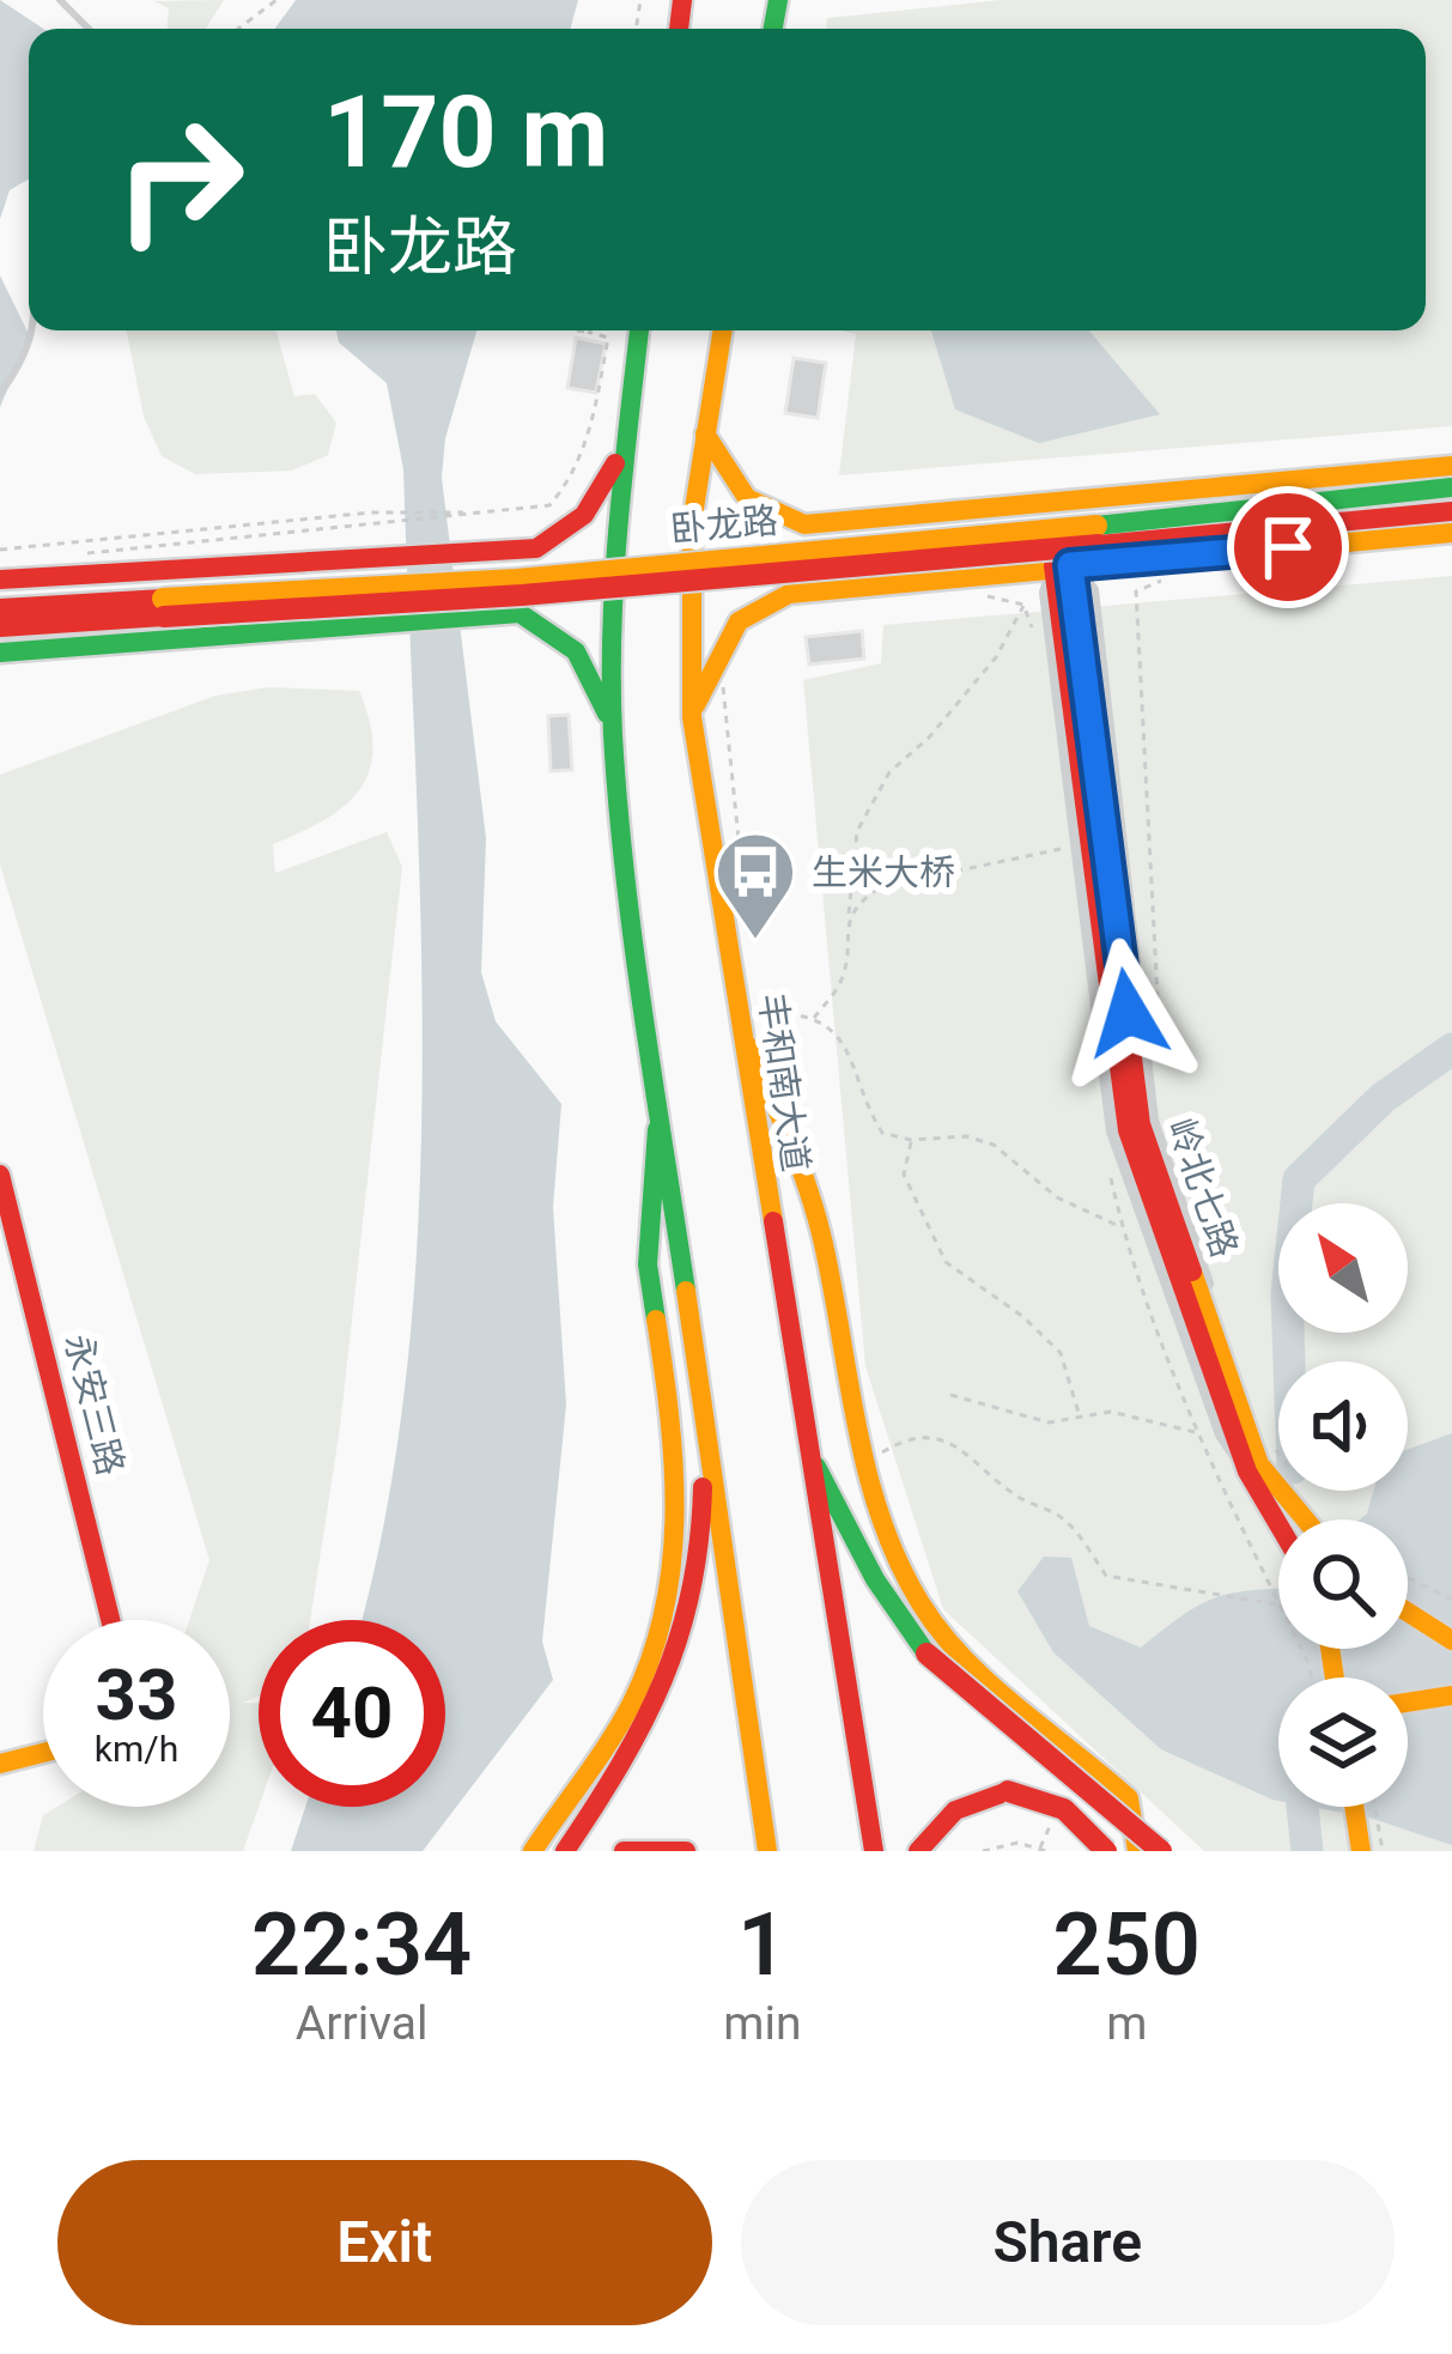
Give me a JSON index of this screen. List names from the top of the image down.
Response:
{
  "streets": {
    "main road": ["卧龙路", "丰和南大道", "永安三路"]
  },
  "crossings": [
    ["卧龙路", "丰和南大道"]
  ],
  "places": {
    "bus stop": ["生米大桥"]
  },
  "north": "top left",
  "page": {
    "turn": ["170 m", "卧龙路"],
    "speed": "33 km/h",
    "limit": "40",
    "eta": [
      "22:34",
      "Arrival",
      "1",
      "min",
      "250",
      "m"
    ],
    "buttons": ["Exit", "Share"]
  }
}
